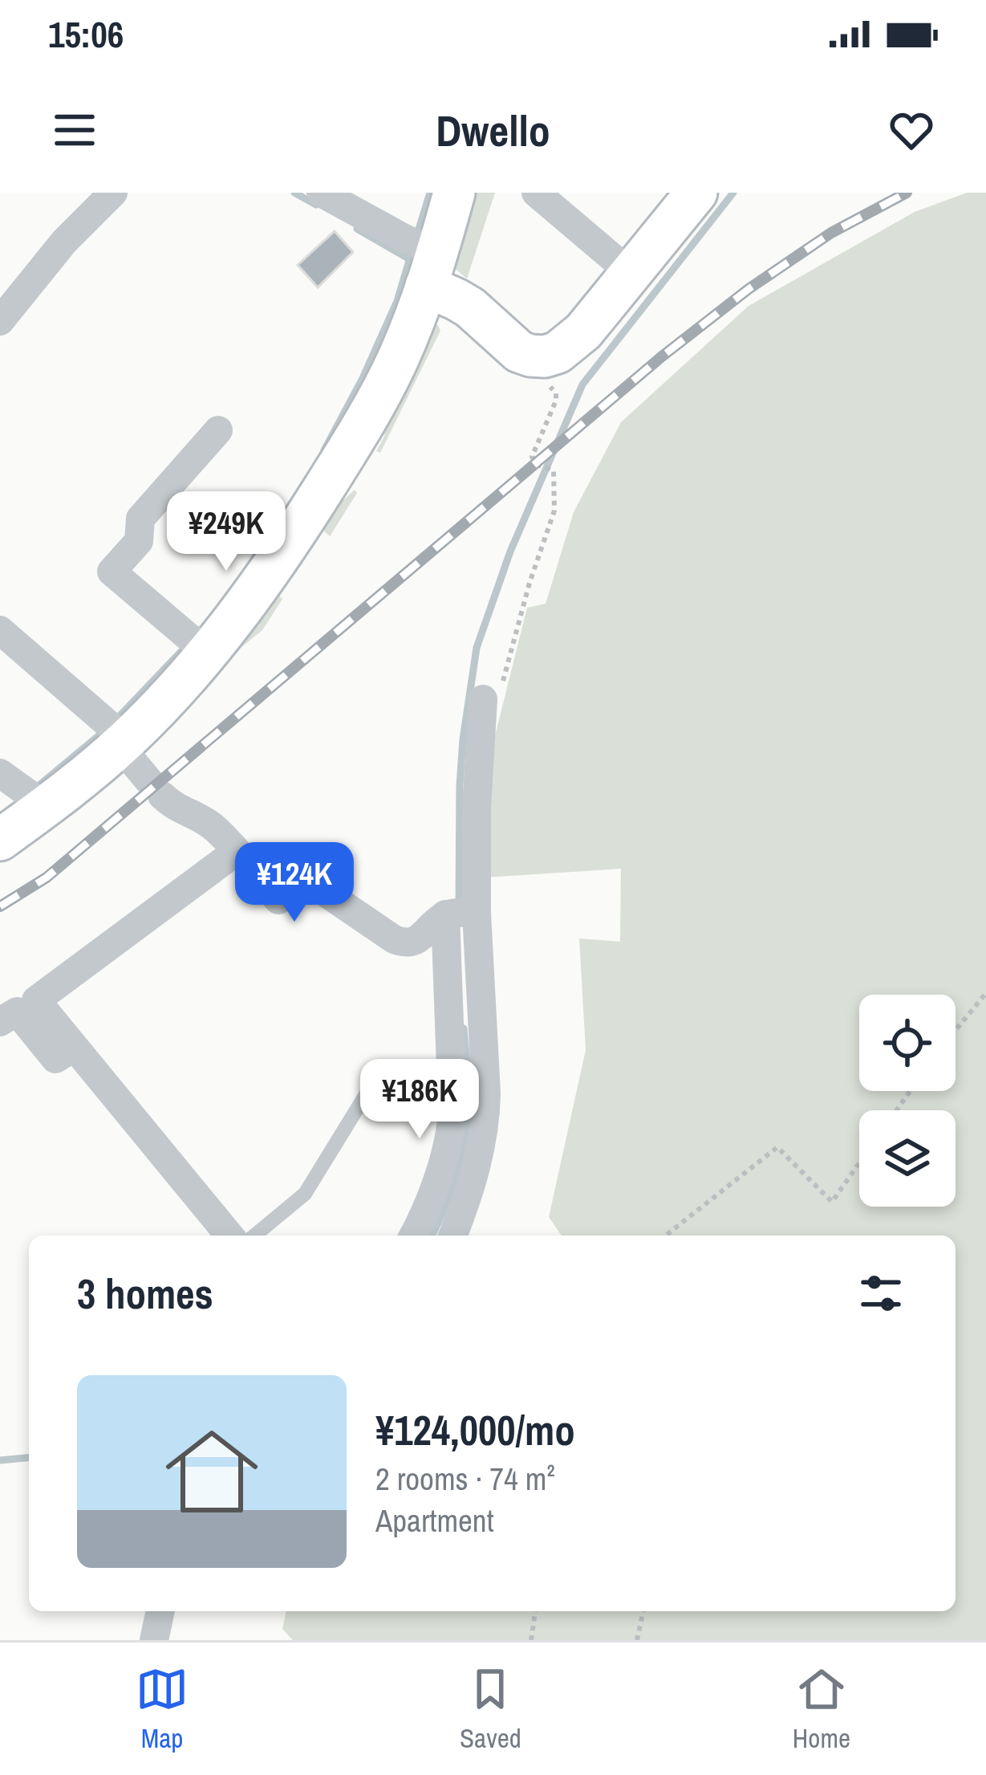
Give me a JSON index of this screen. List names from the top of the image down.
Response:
{
  "page": {
    "status": "15:06",
    "header": "Dwello",
    "price": ["¥249K", "¥124K", "¥186K"],
    "heading": "3 homes",
    "list": [
      {
        "name": "¥124,000/mo",
        "note": "2 rooms · 74 m² · Apartment"
      }
    ],
    "tabs": ["Map", "Saved", "Home"]
  }
}
